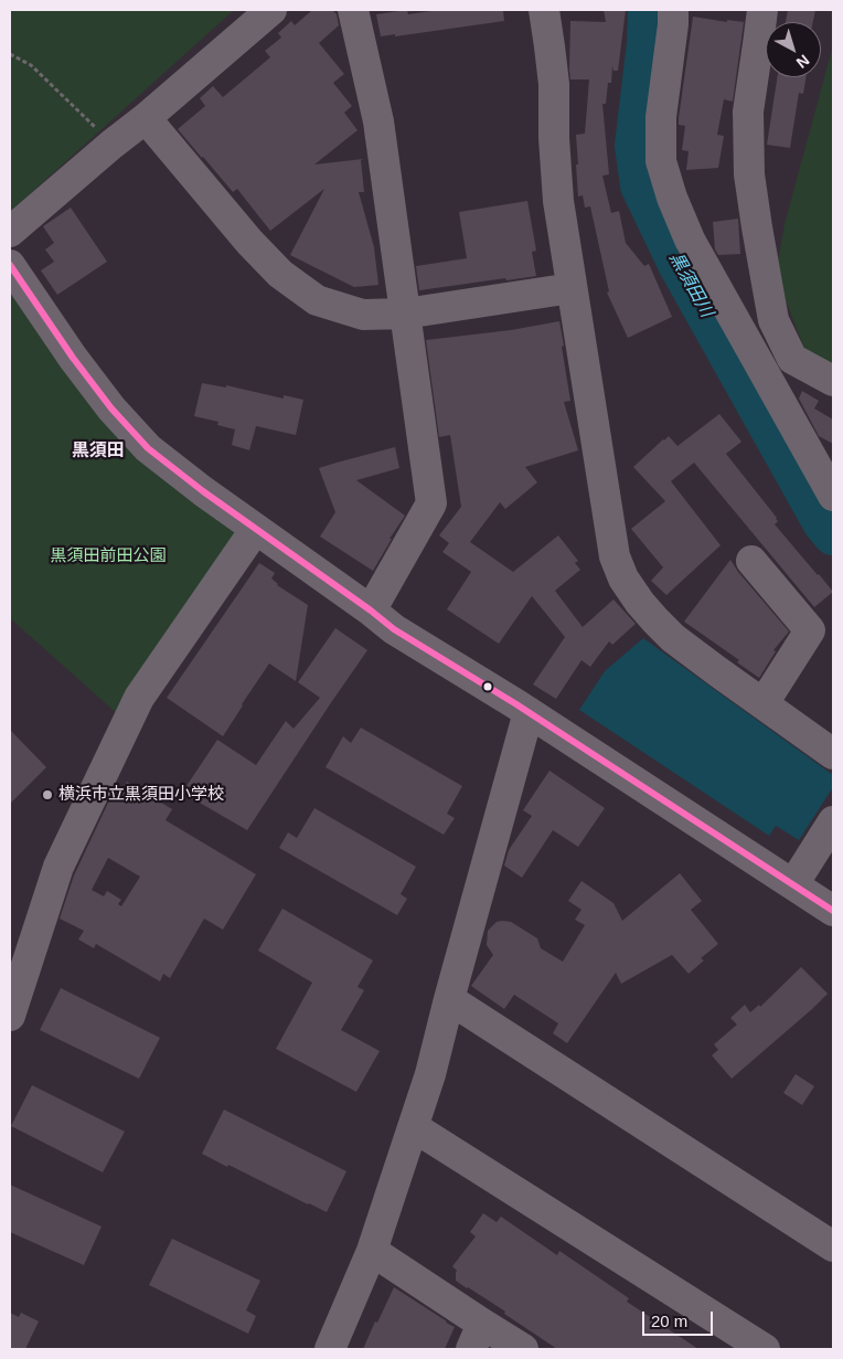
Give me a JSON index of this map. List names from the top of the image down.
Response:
{
  "districts": ["黒須田"],
  "water": ["黒須田川"],
  "parks": ["黒須田前田公園"],
  "places": ["横浜市立黒須田小学校"],
  "scale_bar": "20 m",
  "north": "bottom right"
}
